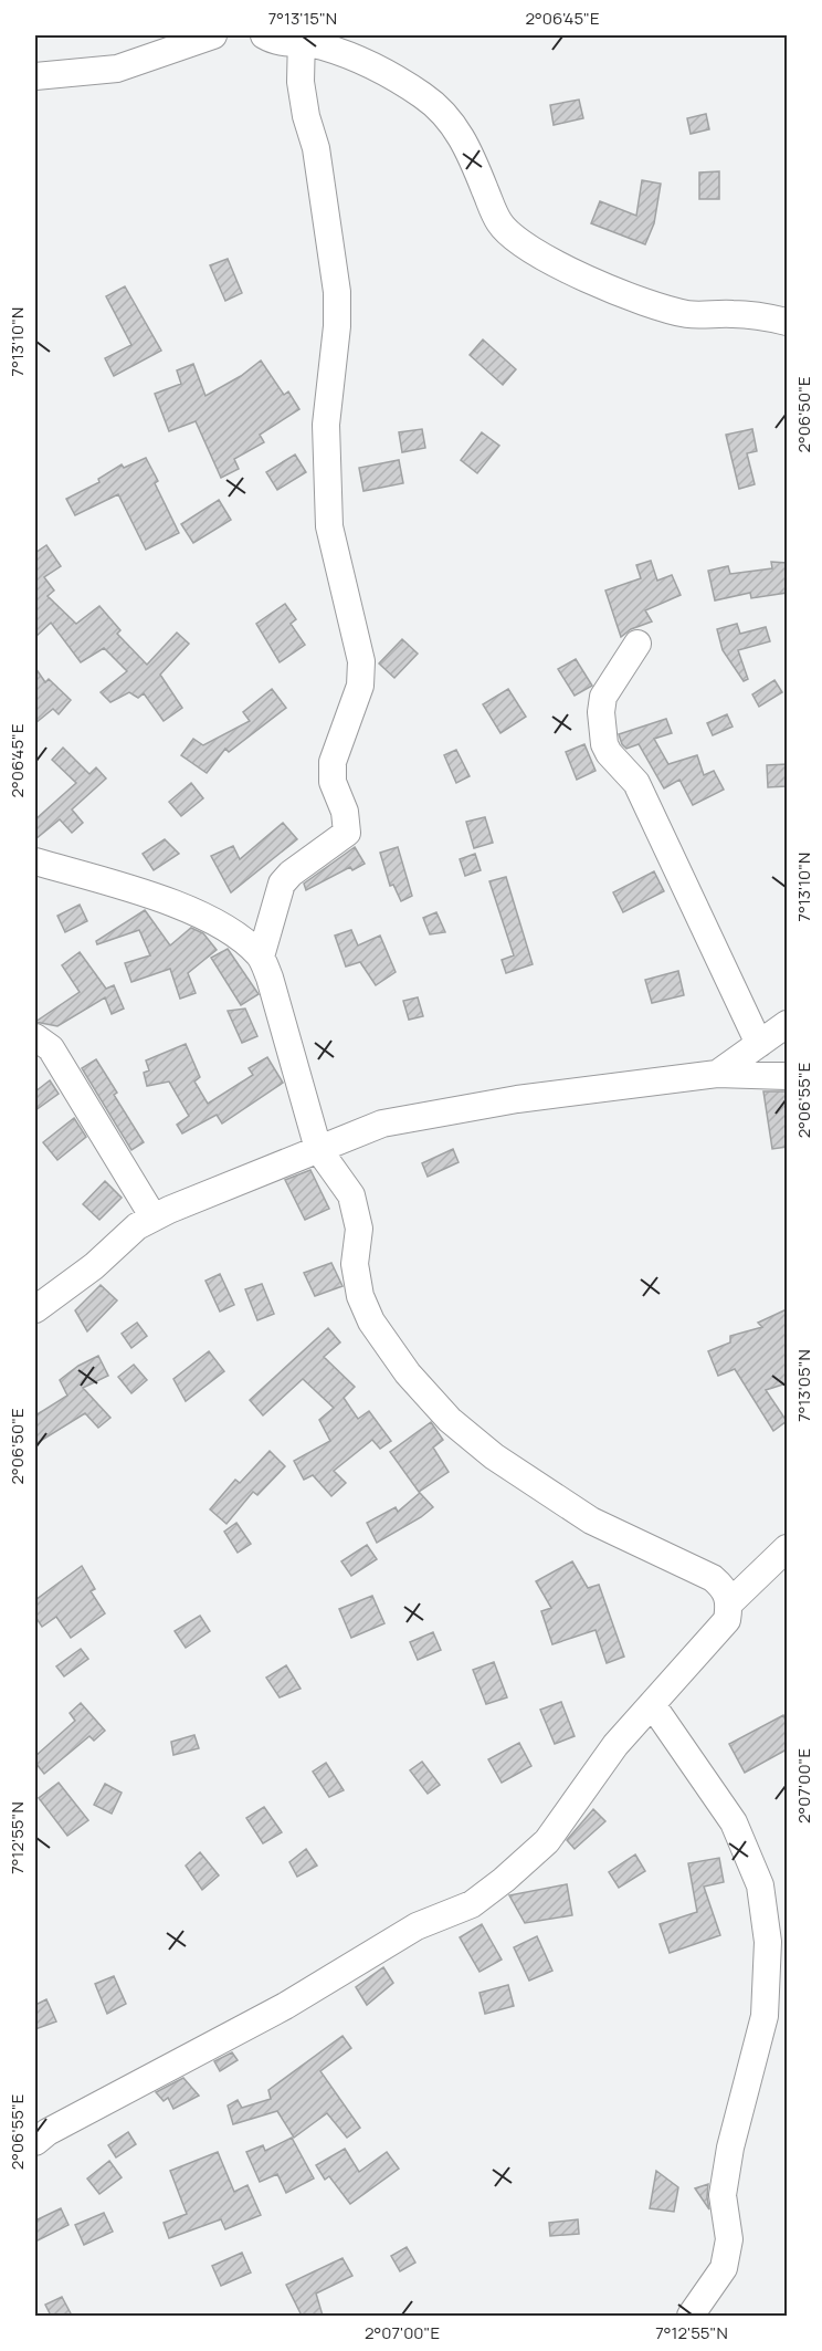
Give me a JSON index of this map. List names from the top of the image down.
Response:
{
  "coordinates": [
    "7°13'15\"N",
    "2°06'45\"E",
    "7°13'10\"N",
    "2°06'50\"E",
    "2°06'55\"E",
    "7°13'05\"N",
    "2°07'00\"E",
    "7°12'55\"N"
  ]
}
